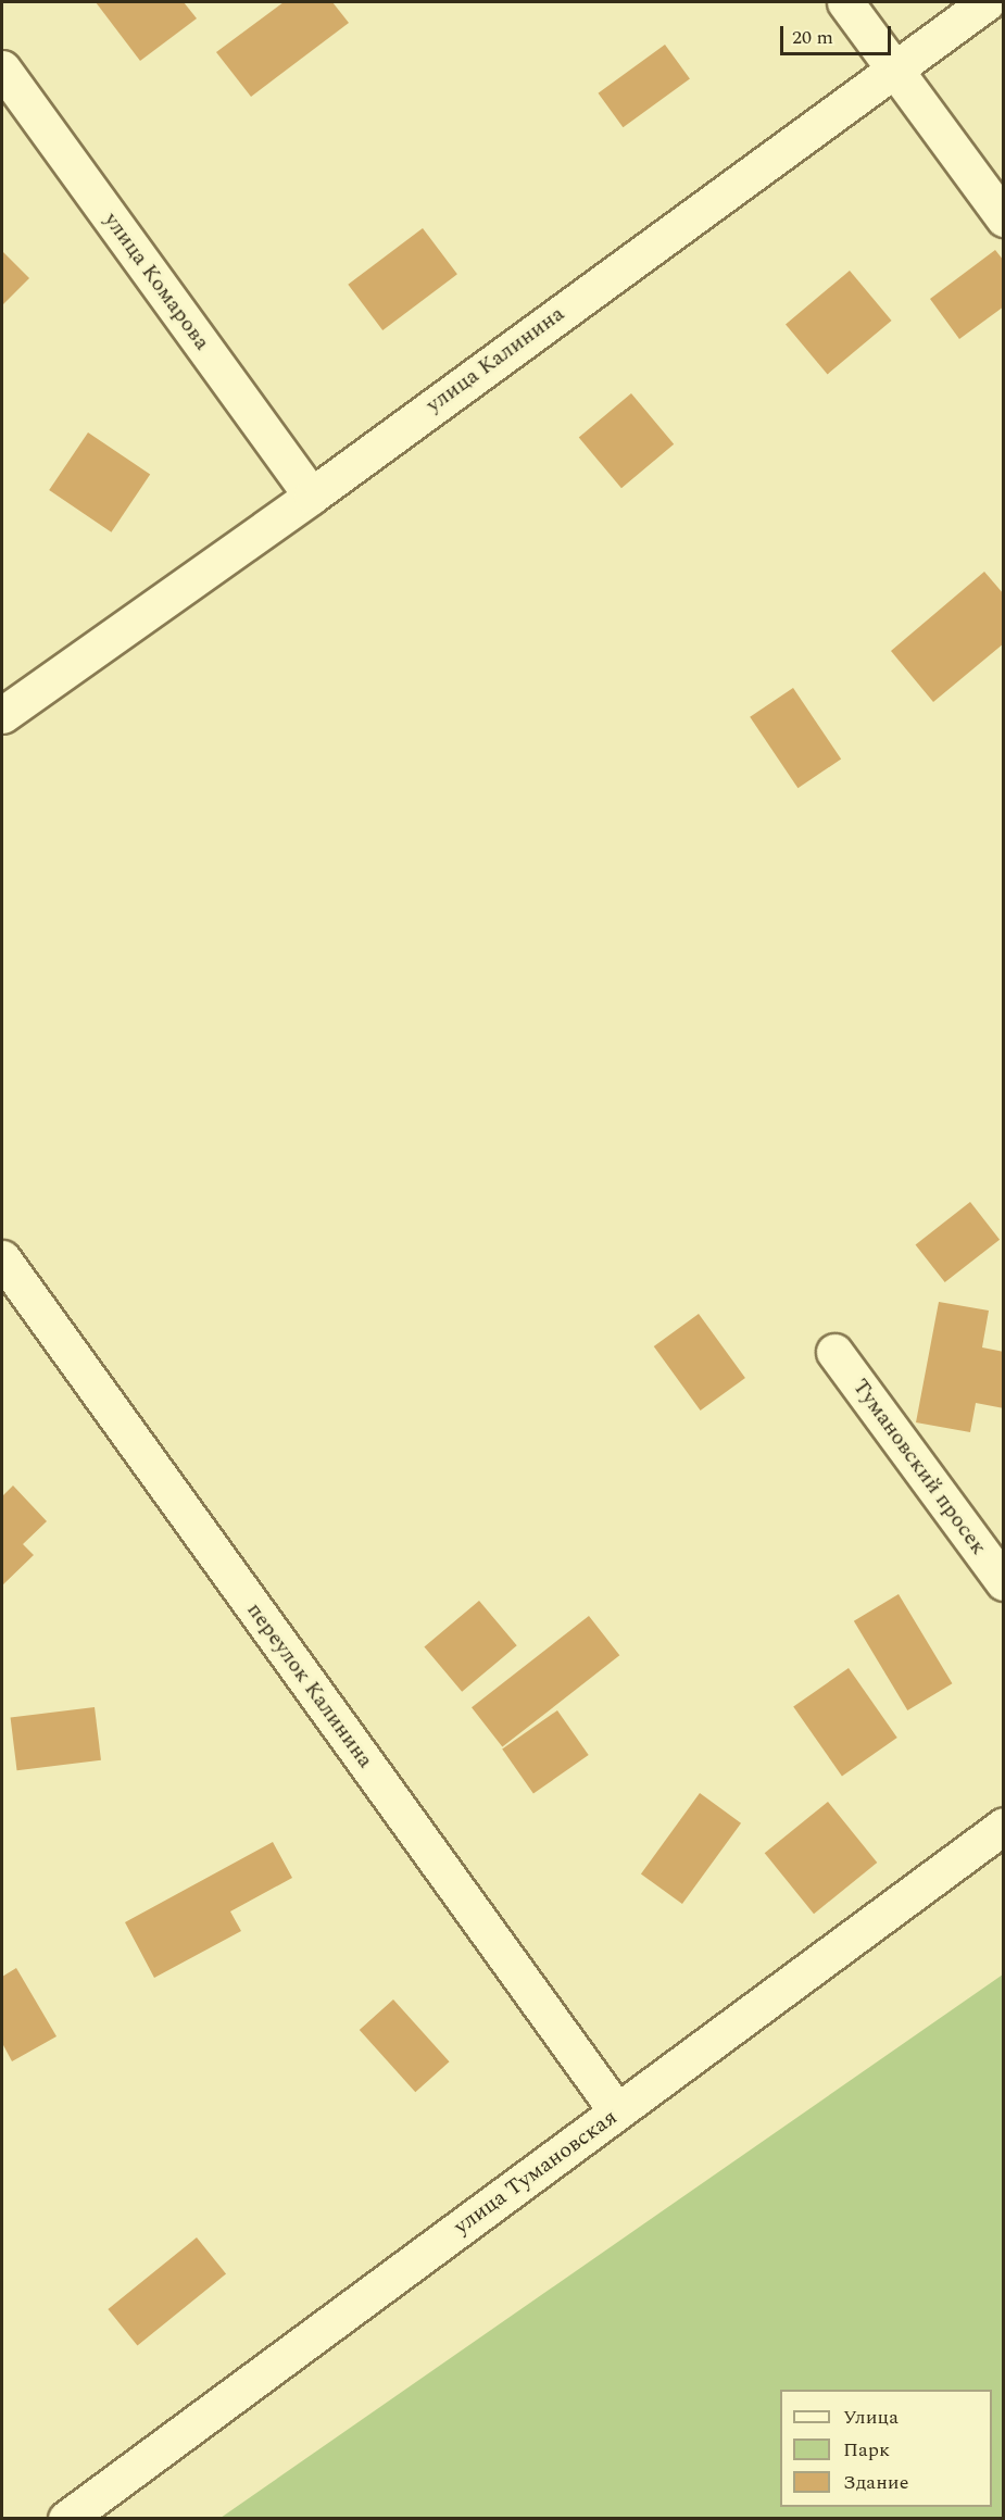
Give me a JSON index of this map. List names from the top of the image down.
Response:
{
  "streets": {
    "street": [
      "улица Комарова",
      "улица Калинина",
      "Тумановский просек",
      "переулок Калинина",
      "улица Тумановская"
    ]
  },
  "crossings": [
    ["улица Комарова", "улица Калинина"],
    ["переулок Калинина", "улица Тумановская"]
  ],
  "legend": ["Улица", "Парк", "Здание"],
  "scale_bar": "20 m"
}
